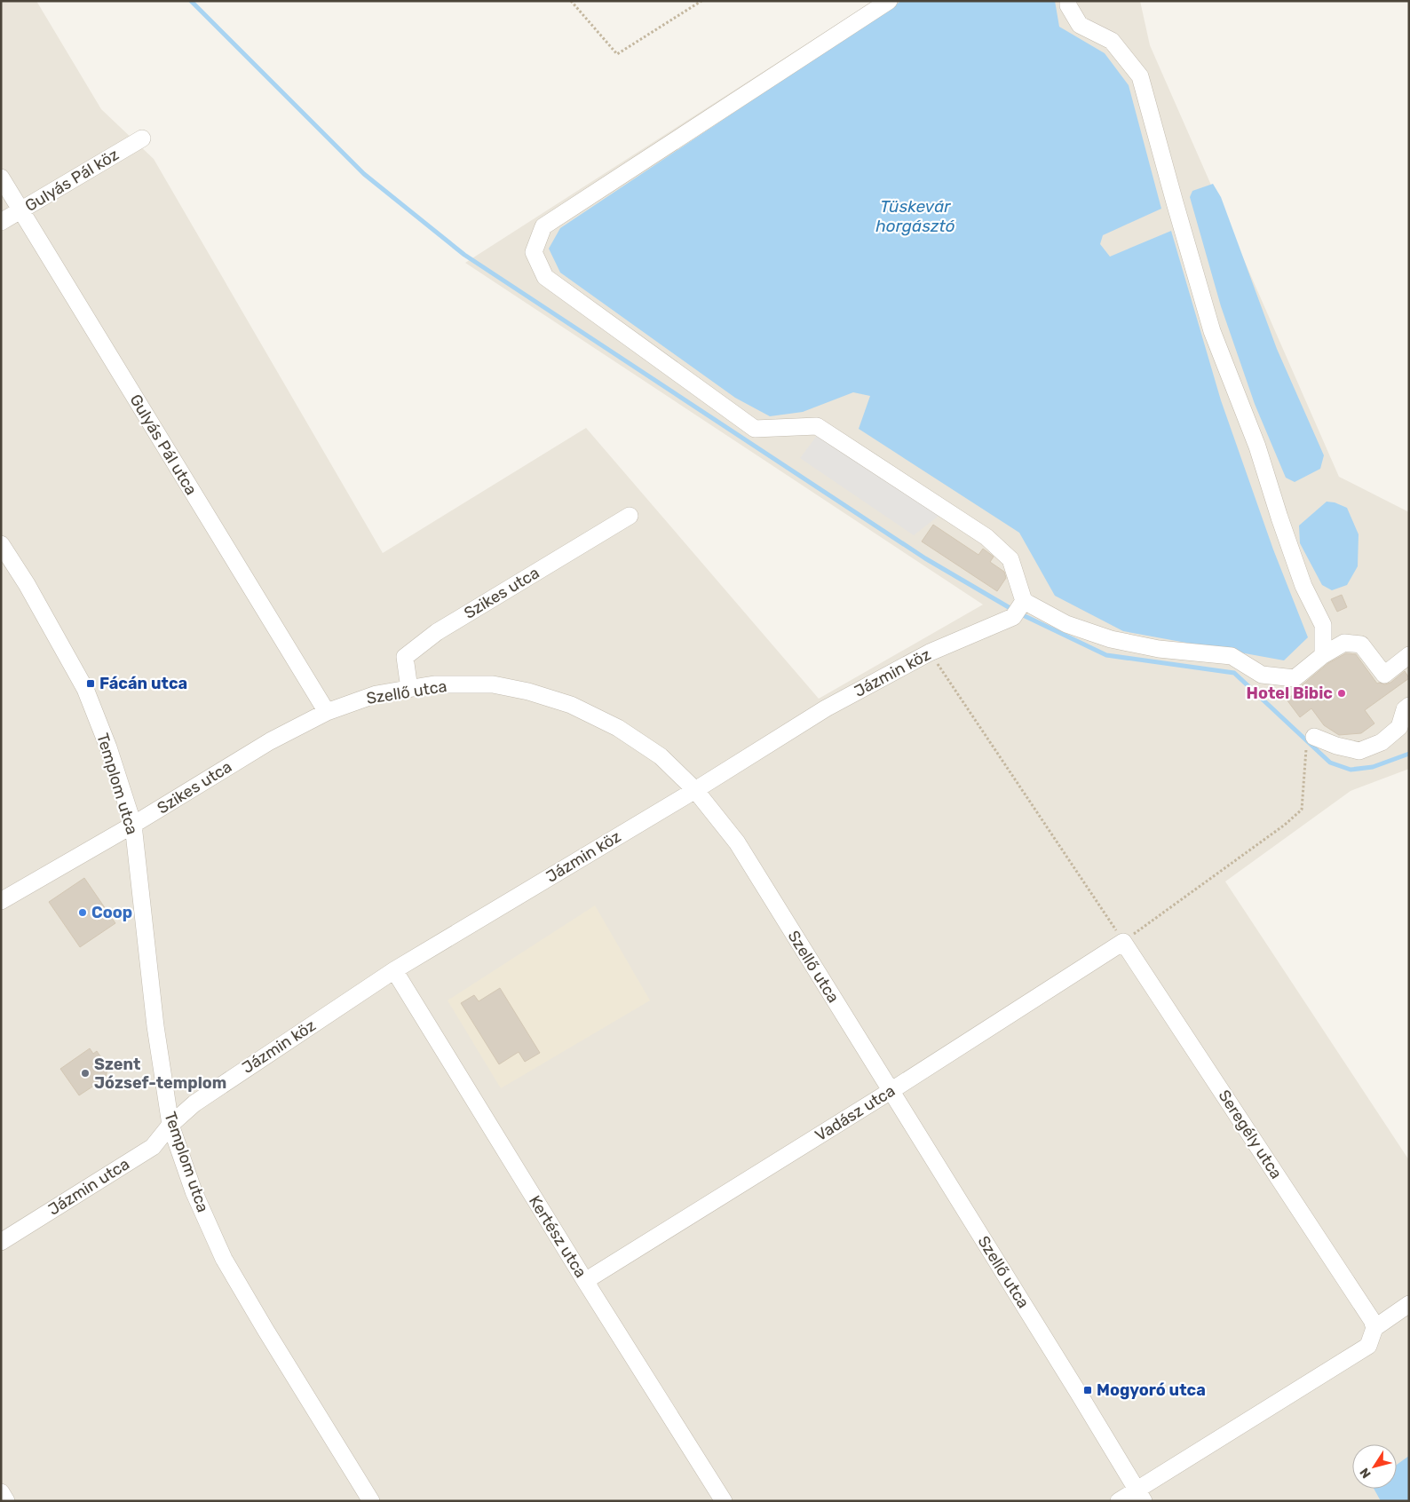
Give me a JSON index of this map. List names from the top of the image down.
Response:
{
  "streets": {
    "street": [
      "Gulyás Pál köz",
      "Gulyás Pál utca",
      "Szikes utca",
      "Jázmin köz",
      "Szellő utca",
      "Templom utca",
      "Vadász utca",
      "Seregély utca",
      "Jázmin utca",
      "Kertész utca"
    ]
  },
  "crossings": [
    ["Gulyás Pál köz", "Gulyás Pál utca"],
    ["Gulyás Pál utca", "Szikes utca"],
    ["Gulyás Pál utca", "Szellő utca"],
    ["Szikes utca", "Szellő utca"],
    ["Szikes utca", "Templom utca"],
    ["Jázmin köz", "Szellő utca"],
    ["Jázmin köz", "Templom utca"],
    ["Jázmin köz", "Jázmin utca"],
    ["Jázmin köz", "Kertész utca"],
    ["Szellő utca", "Vadász utca"],
    ["Templom utca", "Jázmin utca"],
    ["Vadász utca", "Seregély utca"],
    ["Vadász utca", "Kertész utca"]
  ],
  "water": ["Tüskevár horgásztó"],
  "places": {
    "transit": ["Fácán utca", "Mogyoró utca"],
    "other": ["Hotel Bibic", "Coop", "Szent József-templom"]
  },
  "north": "bottom left"
}
